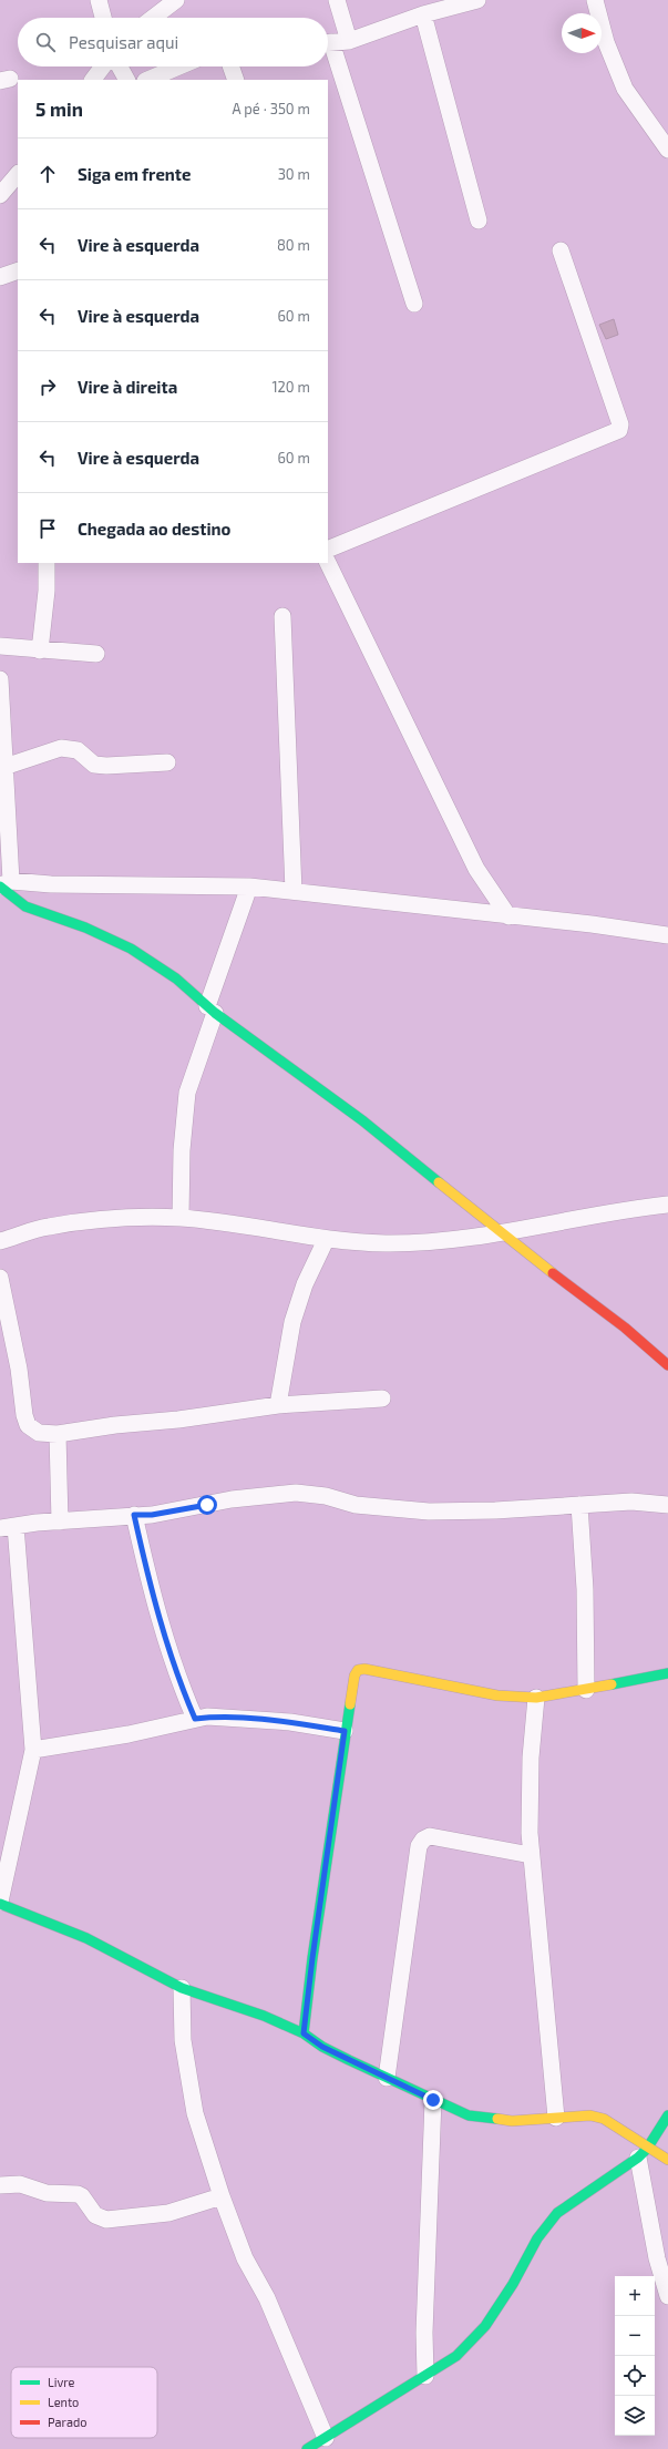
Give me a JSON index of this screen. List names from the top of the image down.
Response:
{
  "legend": ["Livre", "Lento", "Parado"],
  "north": "right",
  "page": {
    "search": "Pesquisar aqui",
    "heading": ["5 min", "A pé · 350 m"],
    "list": [
      ["Siga em frente", "30 m"],
      ["Vire à esquerda", "80 m"],
      ["Vire à esquerda", "60 m"],
      ["Vire à direita", "120 m"],
      ["Vire à esquerda", "60 m"],
      "Chegada ao destino"
    ],
    "map_buttons": ["+", "−"]
  }
}
